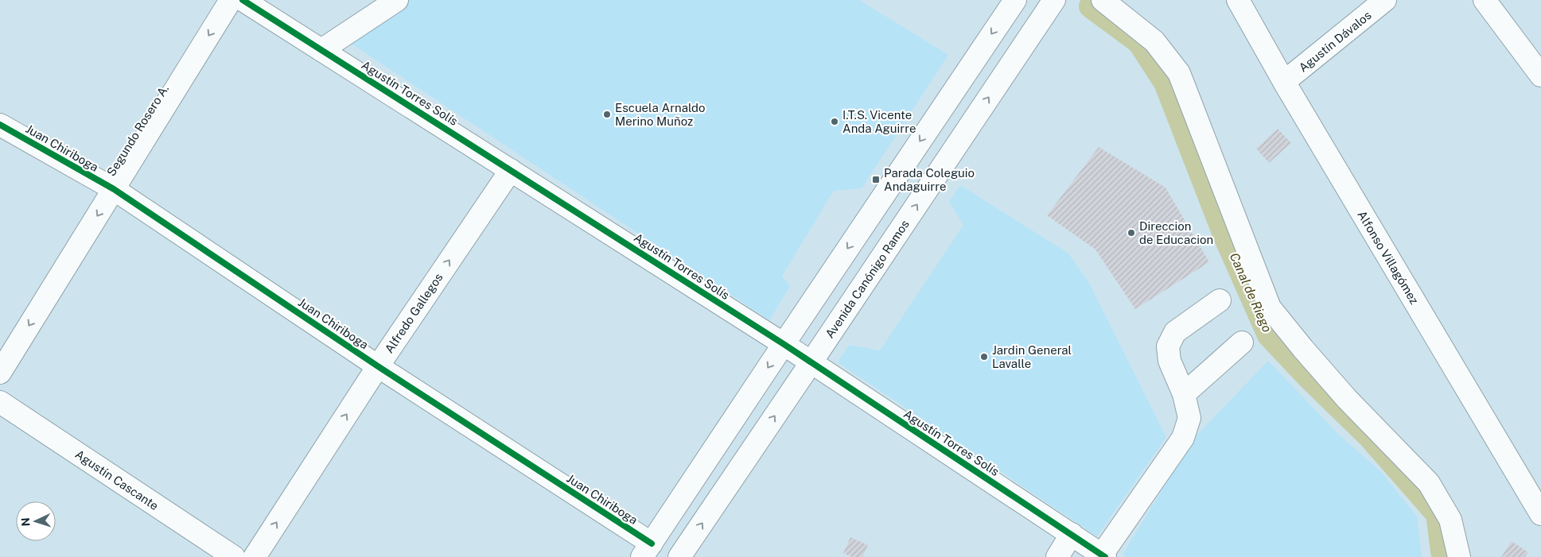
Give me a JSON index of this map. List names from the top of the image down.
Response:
{
  "streets": {
    "street": [
      "Agustín Dávalos",
      "Agustín Torres Solís",
      "Segundo Rosero A.",
      "Juan Chiriboga",
      "Alfonso Villagómez",
      "Avenida Canónigo Ramos",
      "Alfredo Gallegos",
      "Agustín Cascante"
    ]
  },
  "crossings": [
    ["Agustín Dávalos", "Alfonso Villagómez"],
    ["Agustín Torres Solís", "Avenida Canónigo Ramos"],
    ["Agustín Torres Solís", "Alfredo Gallegos"],
    ["Segundo Rosero A.", "Juan Chiriboga"],
    ["Juan Chiriboga", "Alfredo Gallegos"]
  ],
  "one_way": ["Segundo Rosero A.", "Alfredo Gallegos"],
  "water": ["Canal de Riego"],
  "places": {
    "other": [
      "Escuela Arnaldo Merino Muñoz",
      "I.T.S. Vicente Anda Aguirre",
      "Direccion de Educacion",
      "Jardin General Lavalle"
    ],
    "transit": ["Parada Coleguio Andaguirre"]
  },
  "north": "left"
}
